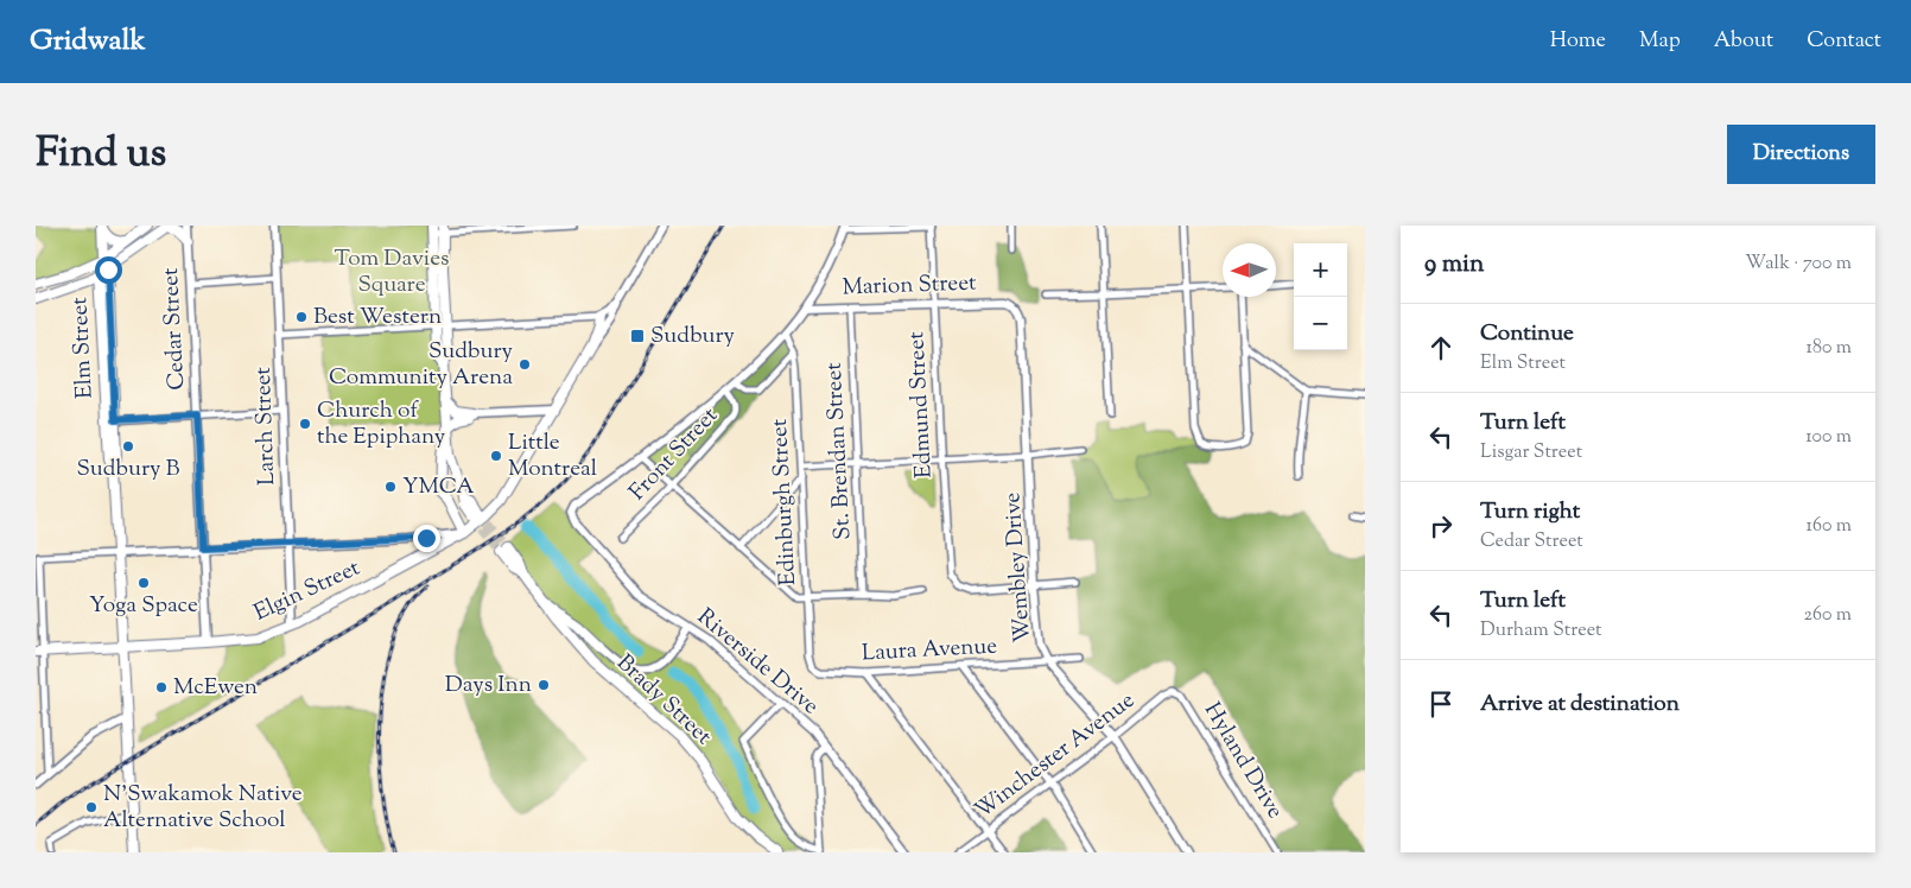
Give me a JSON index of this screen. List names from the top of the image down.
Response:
{
  "streets": {
    "main road": ["Elm Street", "Elgin Street", "Brady Street"],
    "street": [
      "Marion Street",
      "Cedar Street",
      "Edmund Street",
      "Larch Street",
      "St. Brendan Street",
      "Front Street",
      "Edinburgh Street",
      "Wembley Drive",
      "Laura Avenue",
      "Riverside Drive",
      "Winchester Avenue",
      "Hyland Drive"
    ]
  },
  "crossings": [
    ["Marion Street", "Edmund Street"],
    ["Marion Street", "St. Brendan Street"],
    ["Marion Street", "Wembley Drive"],
    ["Cedar Street", "Elgin Street"],
    ["Elm Street", "Elgin Street"],
    ["Edmund Street", "Wembley Drive"],
    ["Larch Street", "Elgin Street"],
    ["Edinburgh Street", "Laura Avenue"],
    ["Wembley Drive", "Laura Avenue"],
    ["Wembley Drive", "Winchester Avenue"],
    ["Winchester Avenue", "Hyland Drive"]
  ],
  "parks": ["Tom Davies Square"],
  "places": {
    "other": [
      "Best Western",
      "Sudbury Community Arena",
      "Church of the Epiphany",
      "Sudbury B",
      "Little Montreal",
      "YMCA",
      "Yoga Space",
      "Days Inn",
      "McEwen",
      "N'Swakamok Native Alternative School"
    ],
    "transit": ["Sudbury"]
  },
  "north": "left",
  "page": {
    "header": "Gridwalk",
    "nav": [
      "Home",
      "Map",
      "About",
      "Contact"
    ],
    "title": "Find us",
    "buttons": "Directions",
    "heading": ["9 min", "Walk · 700 m"],
    "map_buttons": ["+", "−"],
    "list": [
      ["Continue", "Elm Street", "180 m"],
      ["Turn left", "Lisgar Street", "100 m"],
      ["Turn right", "Cedar Street", "160 m"],
      ["Turn left", "Durham Street", "260 m"],
      "Arrive at destination"
    ]
  }
}
